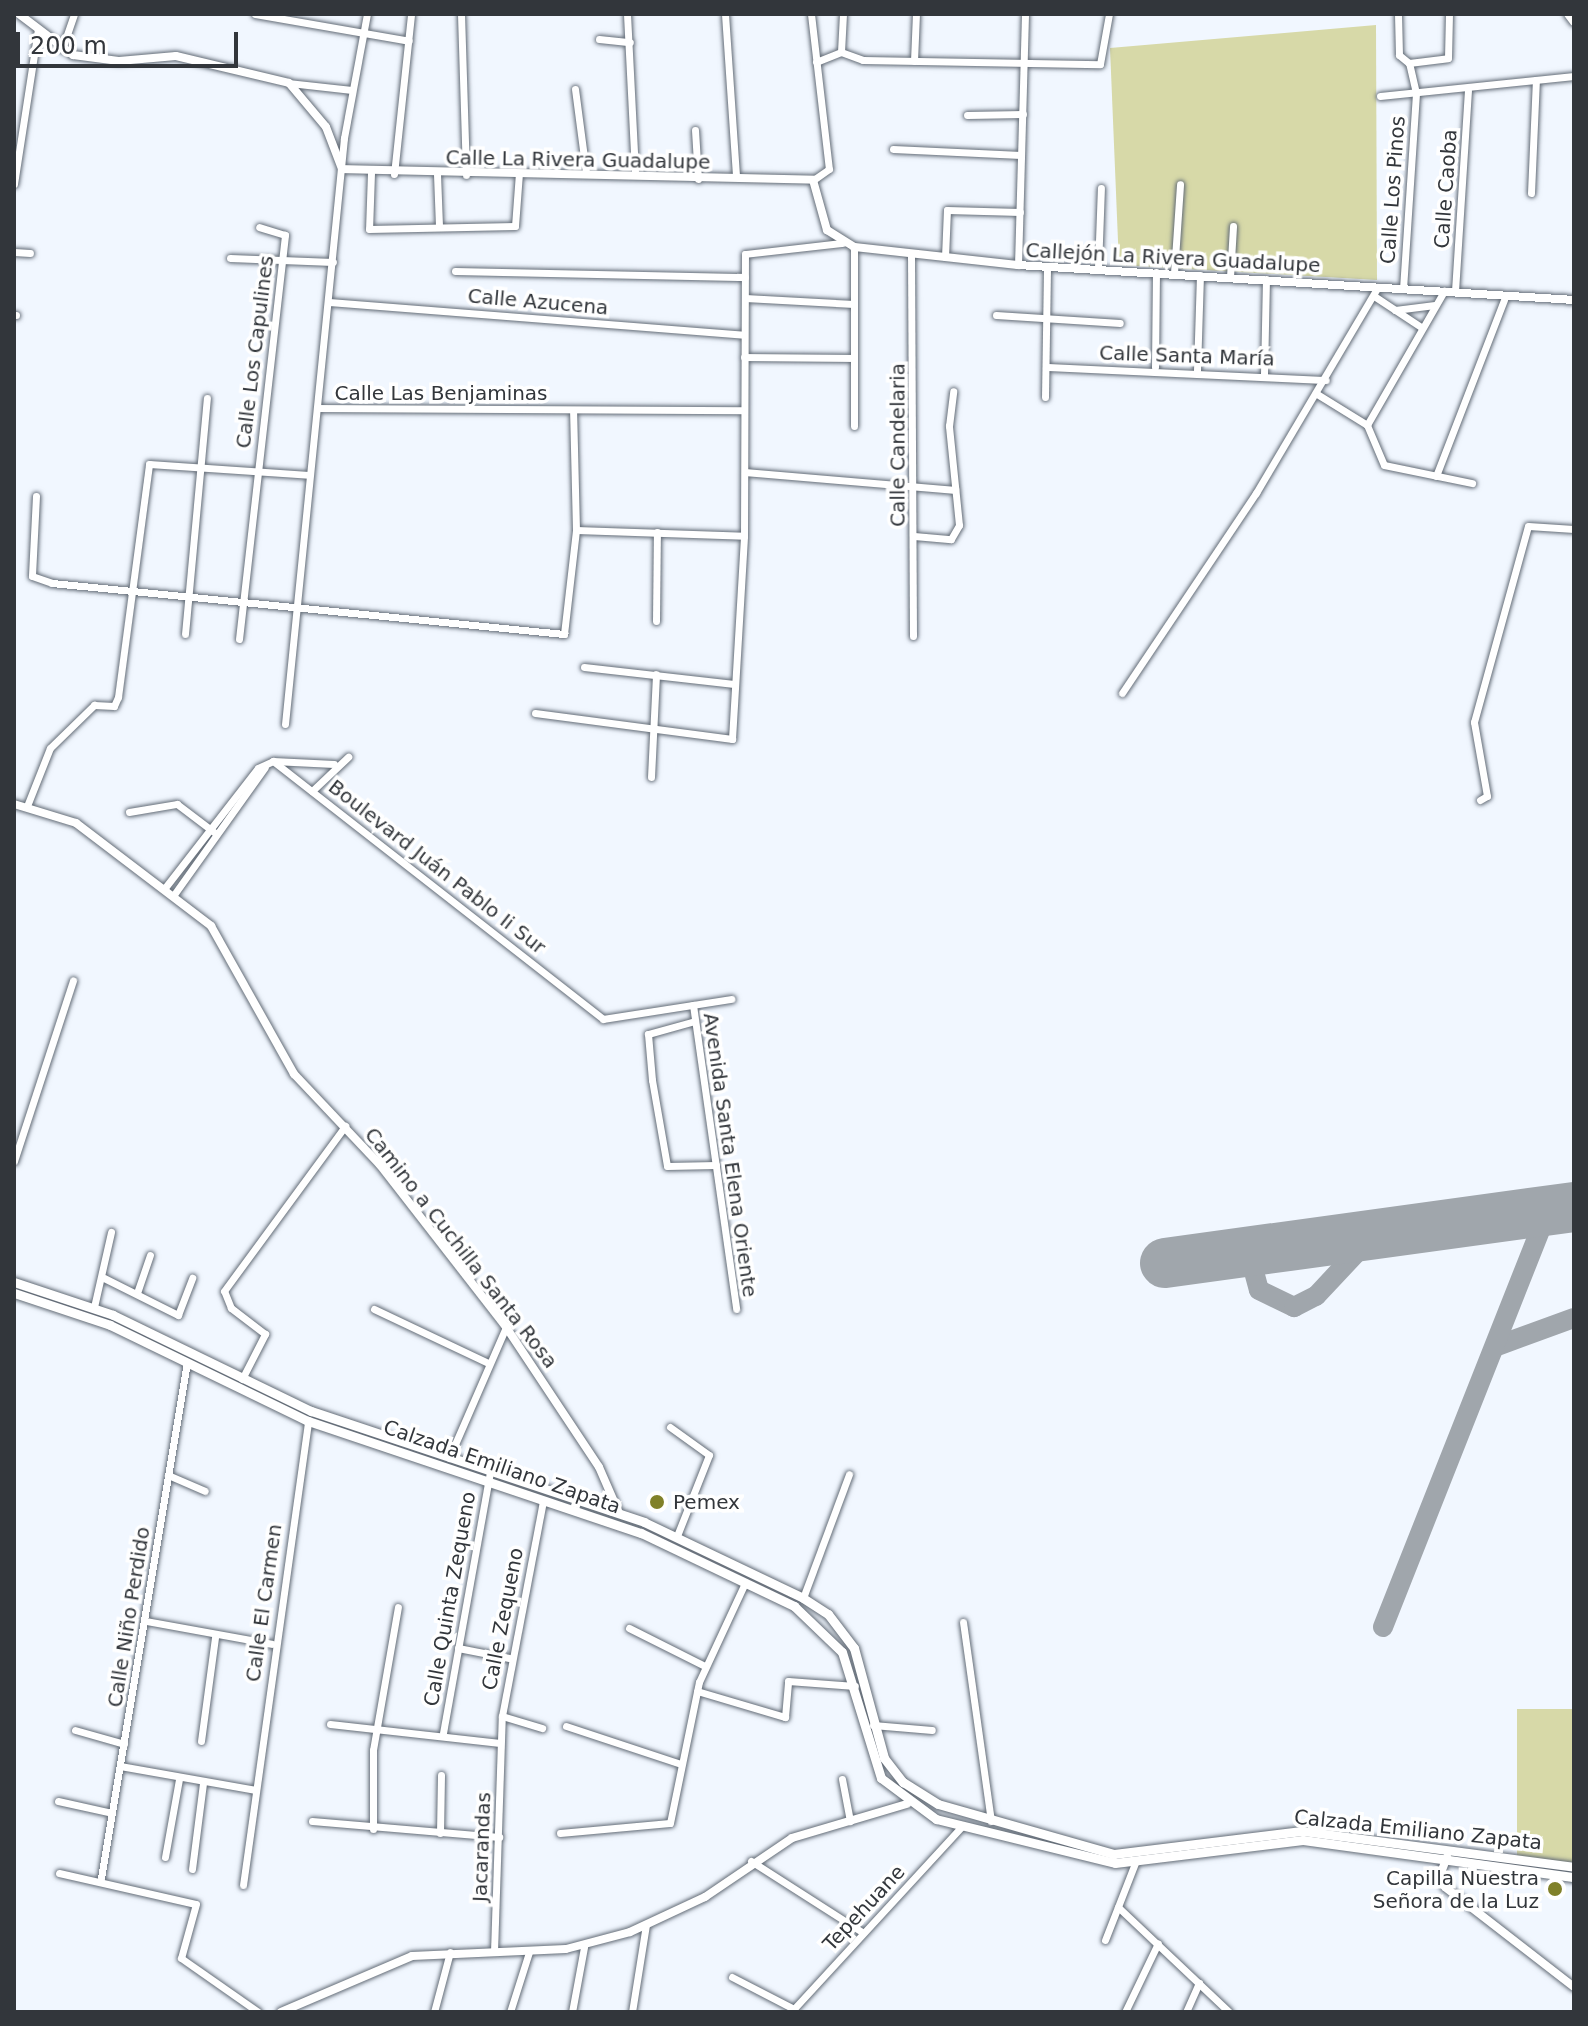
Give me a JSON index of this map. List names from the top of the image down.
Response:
{
  "streets": {
    "main road": ["Calzada Emiliano Zapata"],
    "street": [
      "Calle La Rivera Guadalupe",
      "Calle Caoba",
      "Calle Los Pinos",
      "Callejón La Rivera Guadalupe",
      "Calle Azucena",
      "Calle Los Capulines",
      "Calle Santa María",
      "Calle Las Benjaminas",
      "Calle Candelaria",
      "Boulevard Juán Pablo Ii Sur",
      "Avenida Santa Elena Oriente",
      "Camino a Cuchilla Santa Rosa",
      "Calle Quinta Zequeno",
      "Calle El Carmen",
      "Calle Niño Perdido",
      "Calle Zequeno",
      "Jacarandas",
      "Tepehuane"
    ]
  },
  "crossings": [
    ["Calle Caoba", "Callejón La Rivera Guadalupe"],
    ["Calle Los Pinos", "Callejón La Rivera Guadalupe"],
    ["Callejón La Rivera Guadalupe", "Calle Candelaria"],
    ["Boulevard Juán Pablo Ii Sur", "Avenida Santa Elena Oriente"],
    ["Camino a Cuchilla Santa Rosa", "Calzada Emiliano Zapata"],
    ["Calzada Emiliano Zapata", "Calle Quinta Zequeno"],
    ["Calzada Emiliano Zapata", "Calle El Carmen"],
    ["Calzada Emiliano Zapata", "Calle Niño Perdido"],
    ["Calzada Emiliano Zapata", "Calle Zequeno"],
    ["Calzada Emiliano Zapata", "Tepehuane"],
    ["Calle Zequeno", "Jacarandas"]
  ],
  "places": ["Pemex", "Capilla Nuestra Señora de la Luz"],
  "scale_bar": "200 m"
}
